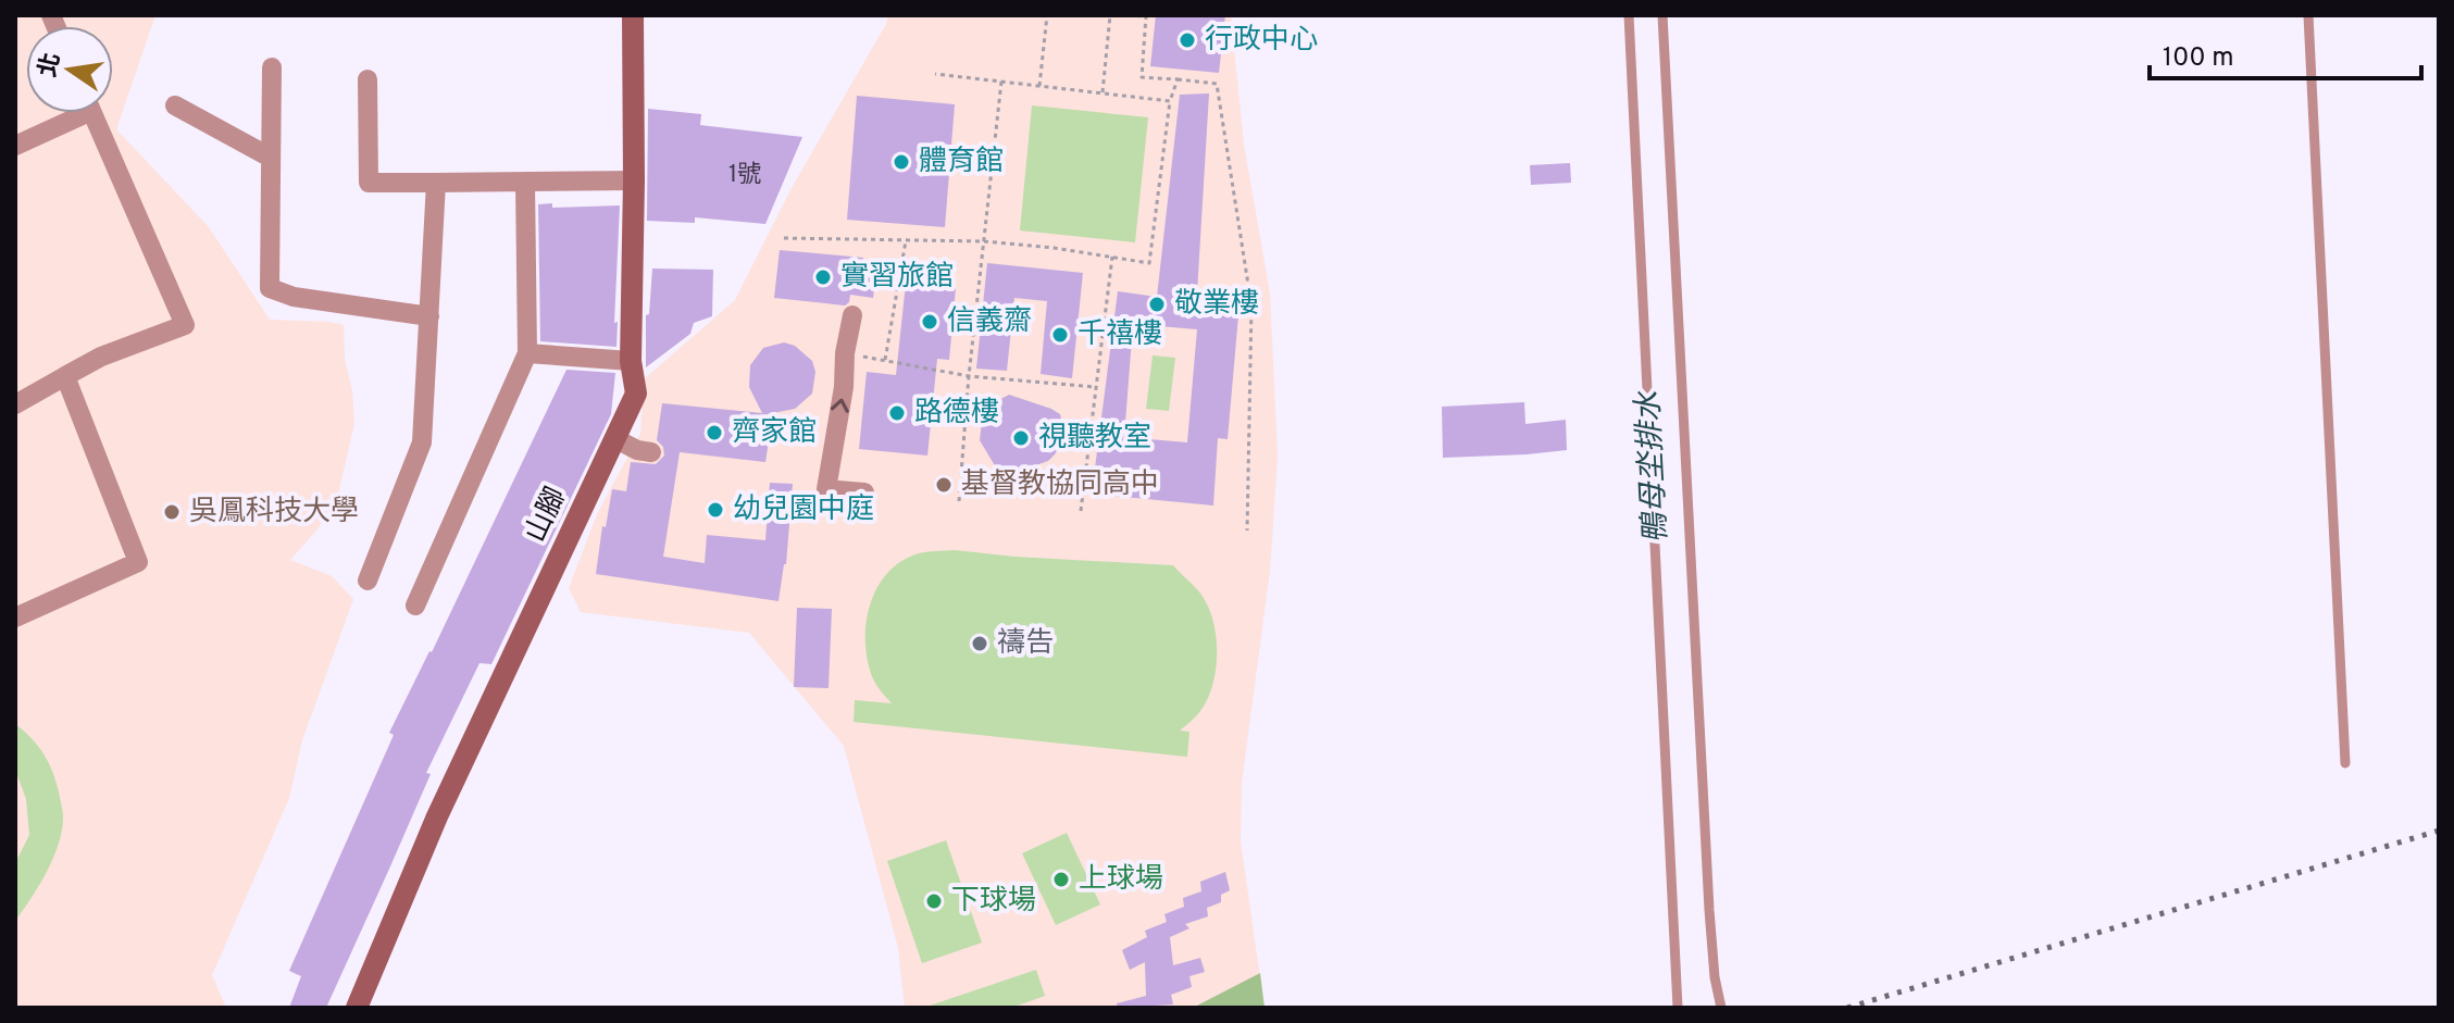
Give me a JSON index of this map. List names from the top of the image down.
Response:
{
  "streets": {
    "street": ["山腳"]
  },
  "water": ["鴨母坔排水"],
  "places": [
    "行政中心",
    "體育館",
    "實習旅館",
    "敬業樓",
    "信義齋",
    "千禧樓",
    "路德樓",
    "齊家館",
    "視聽教室",
    "基督教協同高中",
    "幼兒園中庭",
    "吳鳳科技大學",
    "禱告",
    "上球場",
    "下球場"
  ],
  "house_numbers": ["1號"],
  "scale_bar": "100 m",
  "north": "left"
}
